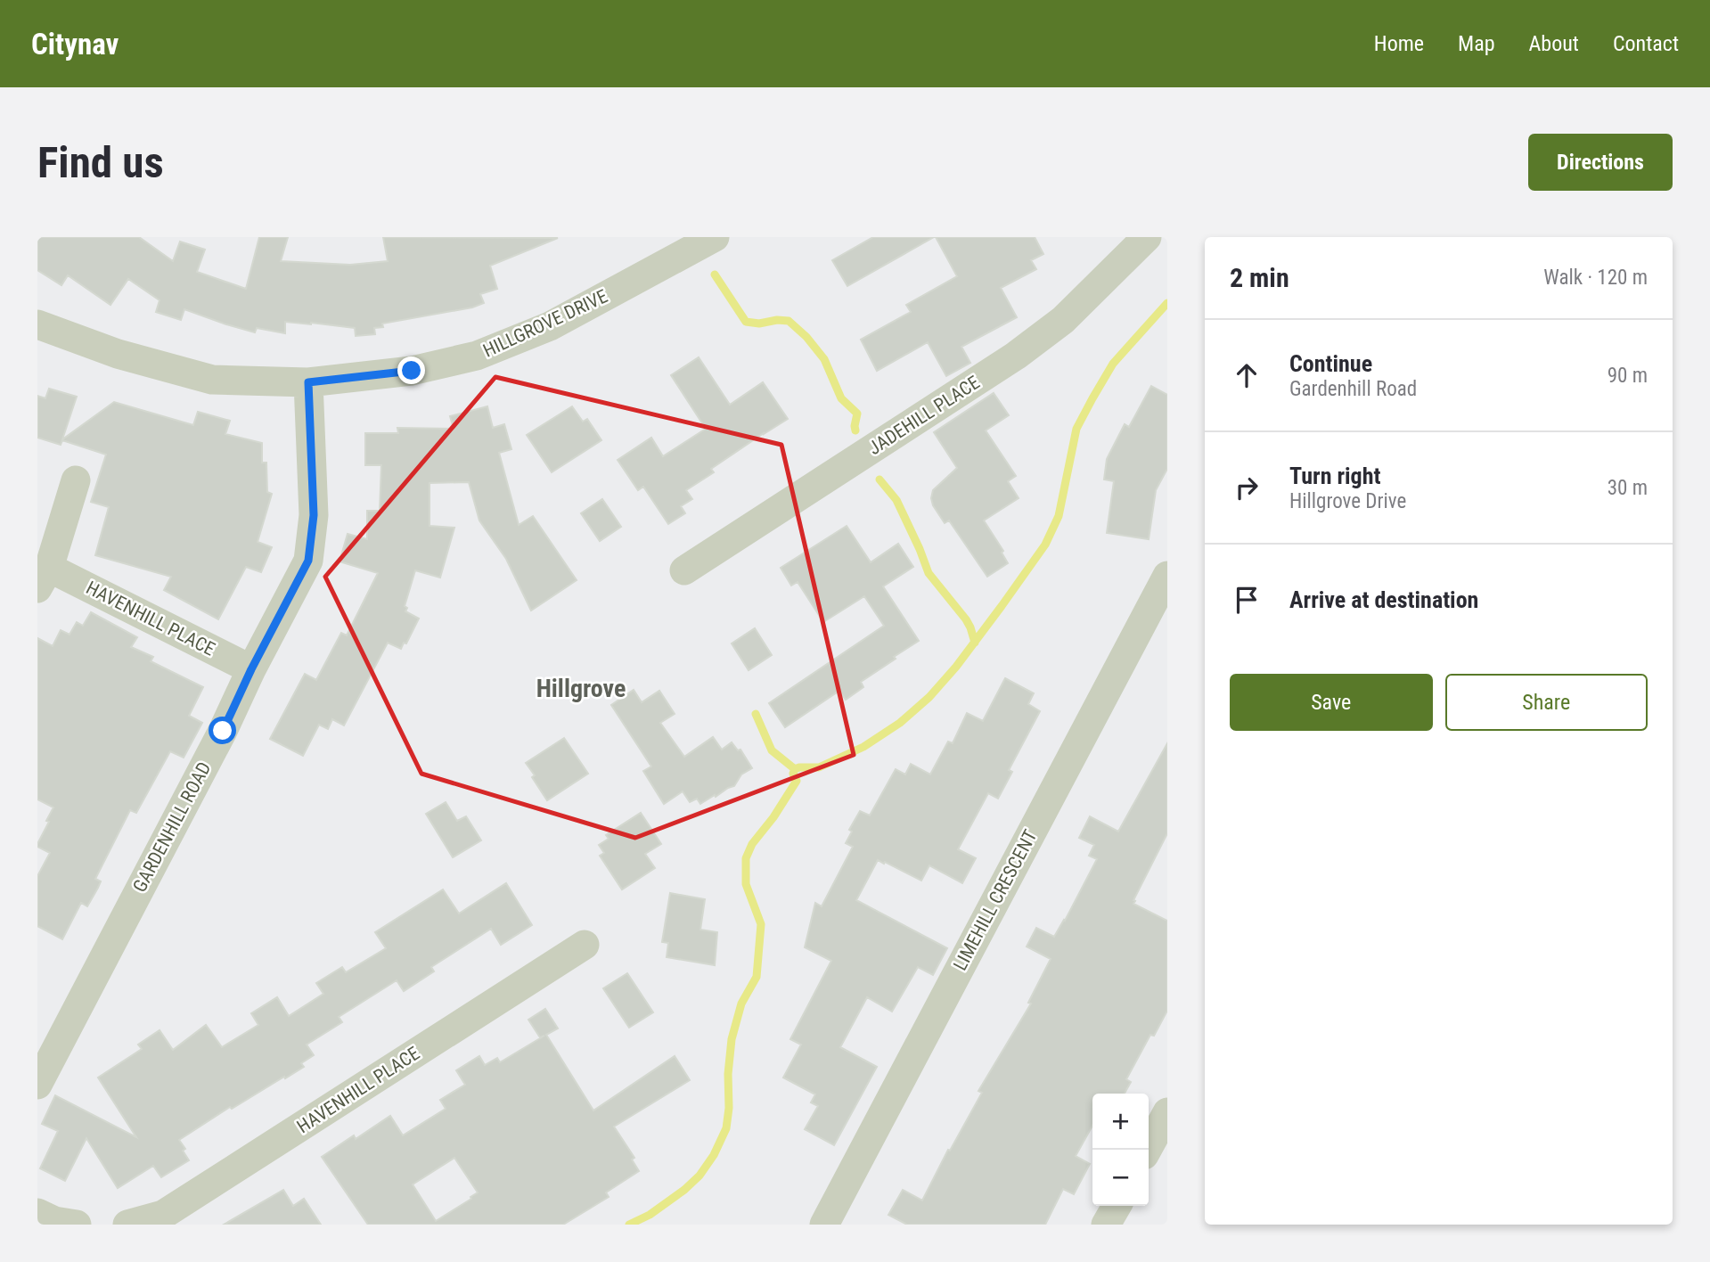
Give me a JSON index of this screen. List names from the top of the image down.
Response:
{
  "streets": {
    "street": [
      "HILLGROVE DRIVE",
      "JADEHILL PLACE",
      "HAVENHILL PLACE",
      "GARDENHILL ROAD",
      "LIMEHILL CRESCENT"
    ]
  },
  "crossings": [
    ["HILLGROVE DRIVE", "GARDENHILL ROAD"],
    ["HAVENHILL PLACE", "GARDENHILL ROAD"]
  ],
  "districts": ["Hillgrove"],
  "page": {
    "header": "Citynav",
    "nav": [
      "Home",
      "Map",
      "About",
      "Contact"
    ],
    "buttons": [
      "Directions",
      ["Save", "Share"]
    ],
    "title": "Find us",
    "heading": ["2 min", "Walk · 120 m"],
    "list": [
      ["Continue", "Gardenhill Road", "90 m"],
      ["Turn right", "Hillgrove Drive", "30 m"],
      "Arrive at destination"
    ],
    "map_buttons": ["+", "−"]
  }
}
